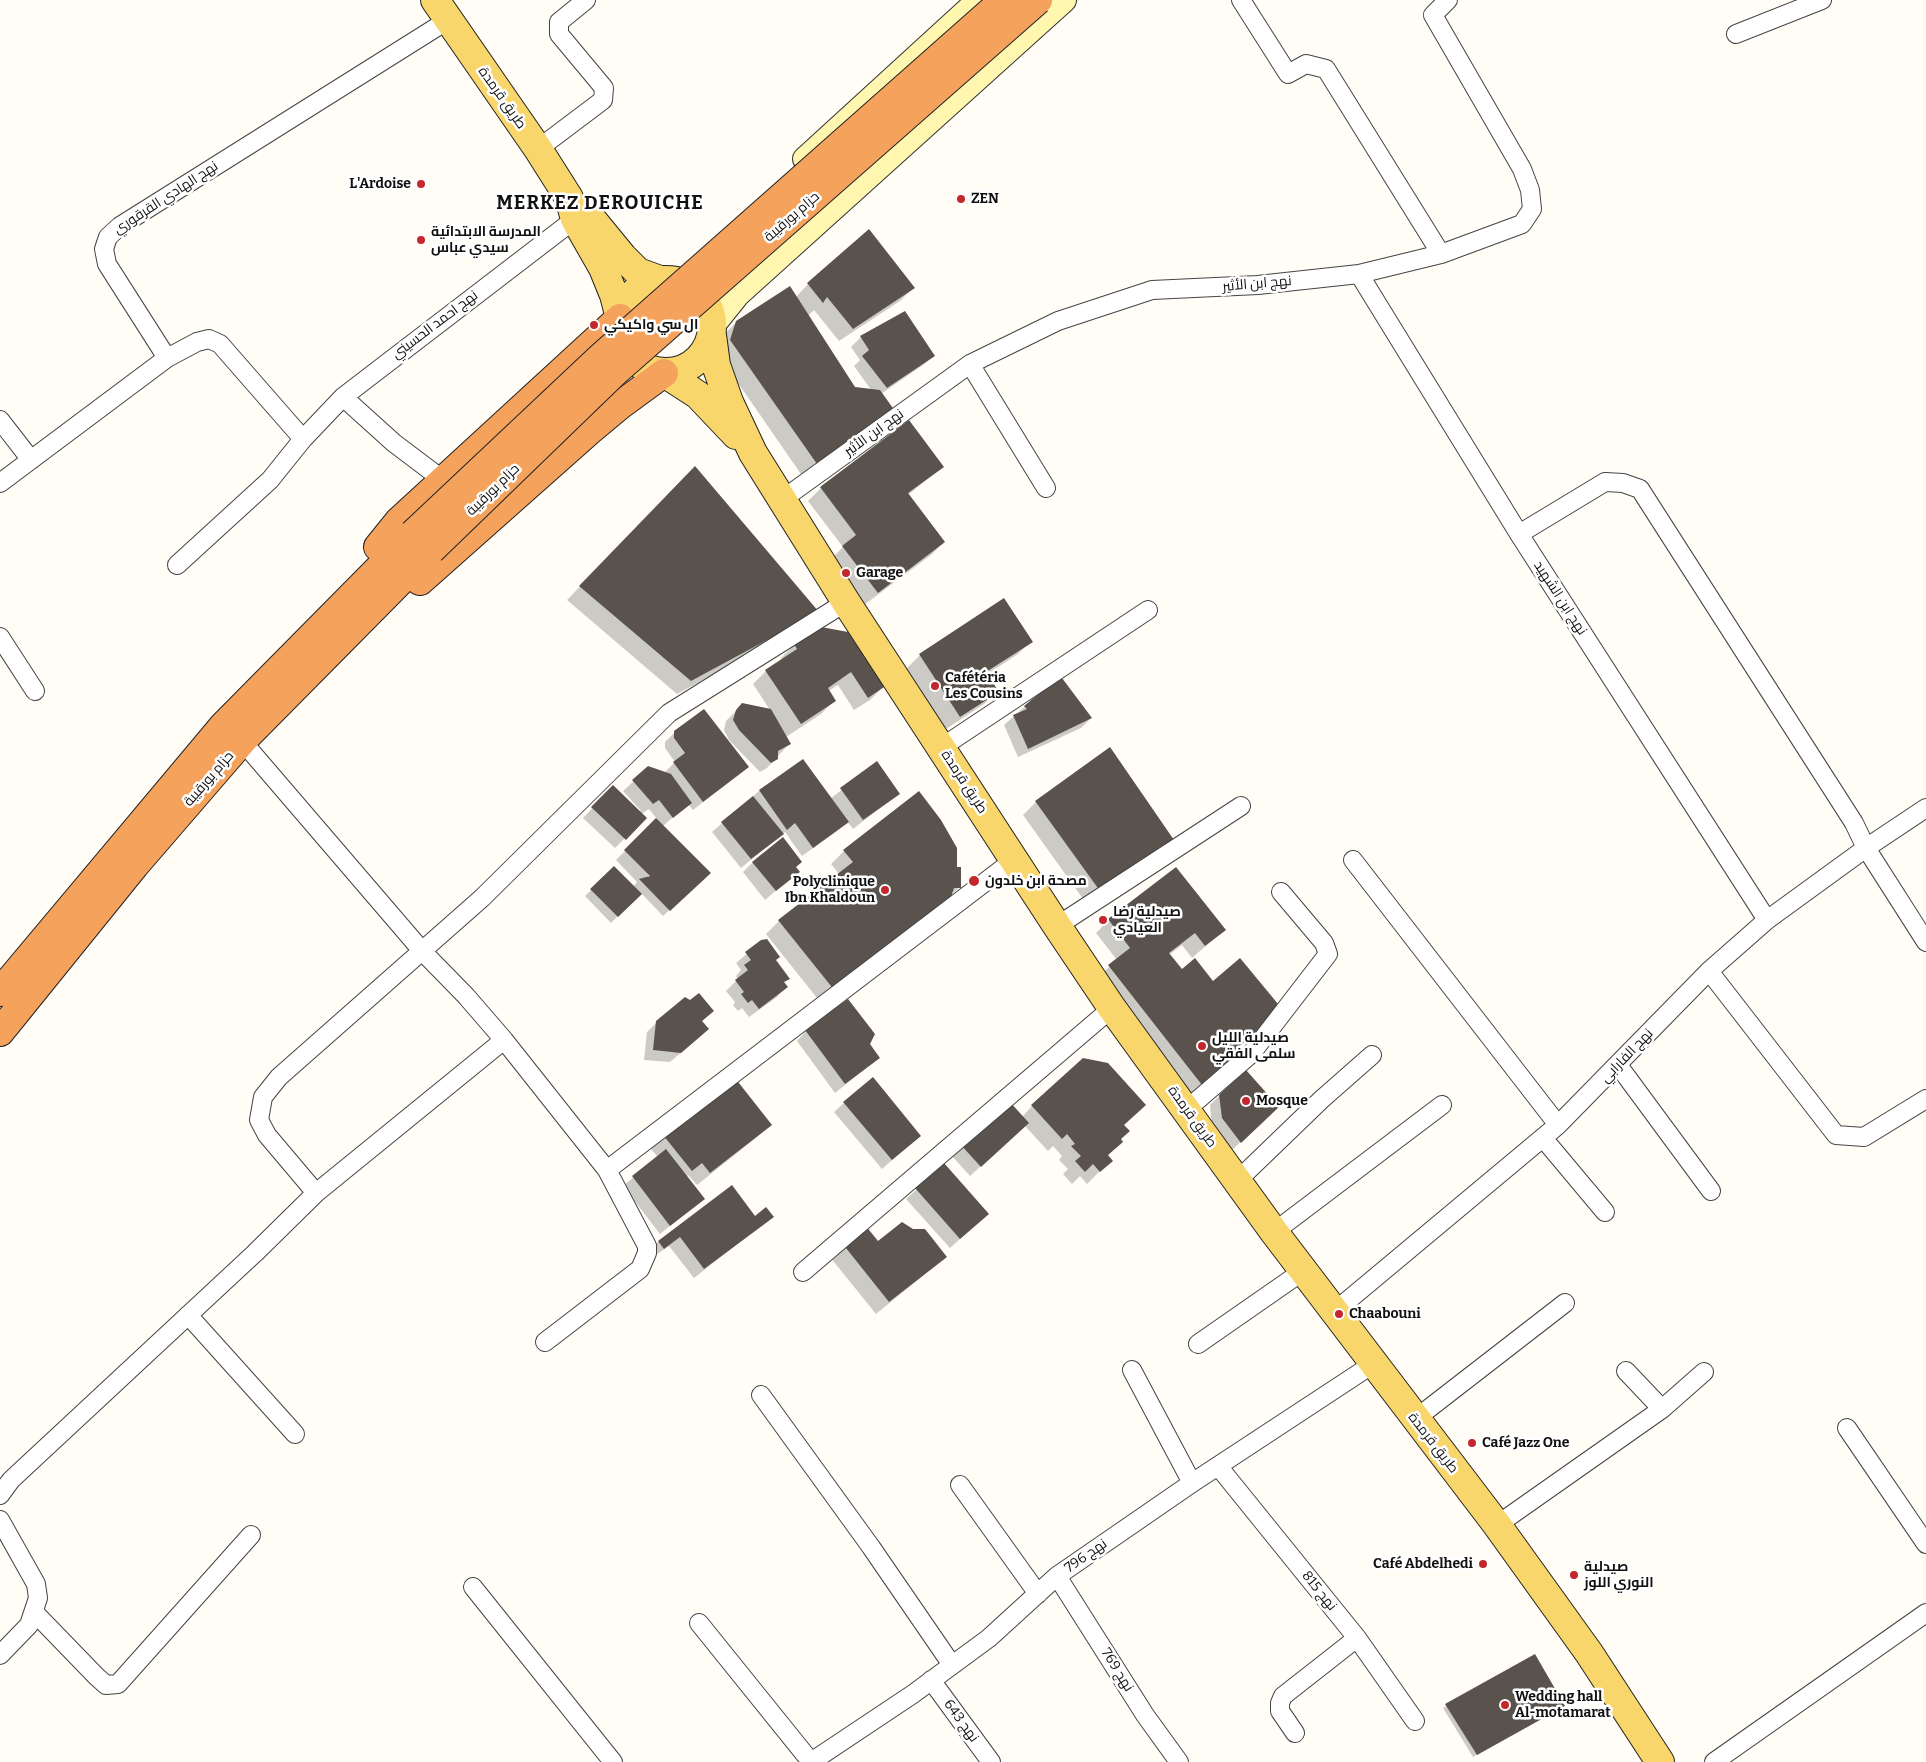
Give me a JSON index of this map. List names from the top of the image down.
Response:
{
  "streets": {
    "highway": ["حزام بورقيبة"],
    "main road": ["طريق قرمدة"],
    "street": [
      "نهج الهادي القرقوري",
      "نهج ابن الأثير",
      "نهج احمد الحسيني",
      "نهج ابن الشهيد",
      "نهج الفارابي",
      "نهج 796",
      "نهج 815",
      "نهج 769",
      "نهج 643"
    ]
  },
  "crossings": [
    ["طريق قرمدة", "نهج الهادي القرقوري"],
    ["طريق قرمدة", "حزام بورقيبة"],
    ["طريق قرمدة", "نهج ابن الأثير"],
    ["طريق قرمدة", "نهج احمد الحسيني"],
    ["طريق قرمدة", "نهج الفارابي"],
    ["طريق قرمدة", "نهج 796"],
    ["نهج ابن الأثير", "نهج ابن الشهيد"],
    ["نهج ابن الشهيد", "نهج الفارابي"],
    ["نهج 796", "نهج 815"],
    ["نهج 796", "نهج 769"],
    ["نهج 796", "نهج 643"]
  ],
  "districts": ["MERKEZ DEROUICHE"],
  "places": [
    "L'Ardoise",
    "ZEN",
    "المدرسة الابتدائية سيدي عباس",
    "ال سي واكيكي",
    "Garage",
    "Cafétéria Les Cousins",
    "مصحة ابن خلدون",
    "Polyclinique Ibn Khaldoun",
    "صيدلية رضا العيادي",
    "صيدلية الليل سلمى الفقي",
    "Mosque",
    "Chaabouni",
    "Café Jazz One",
    "Café Abdelhedi",
    "صيدلية النوري اللوز",
    "Wedding hall Al-motamarat"
  ]
}
